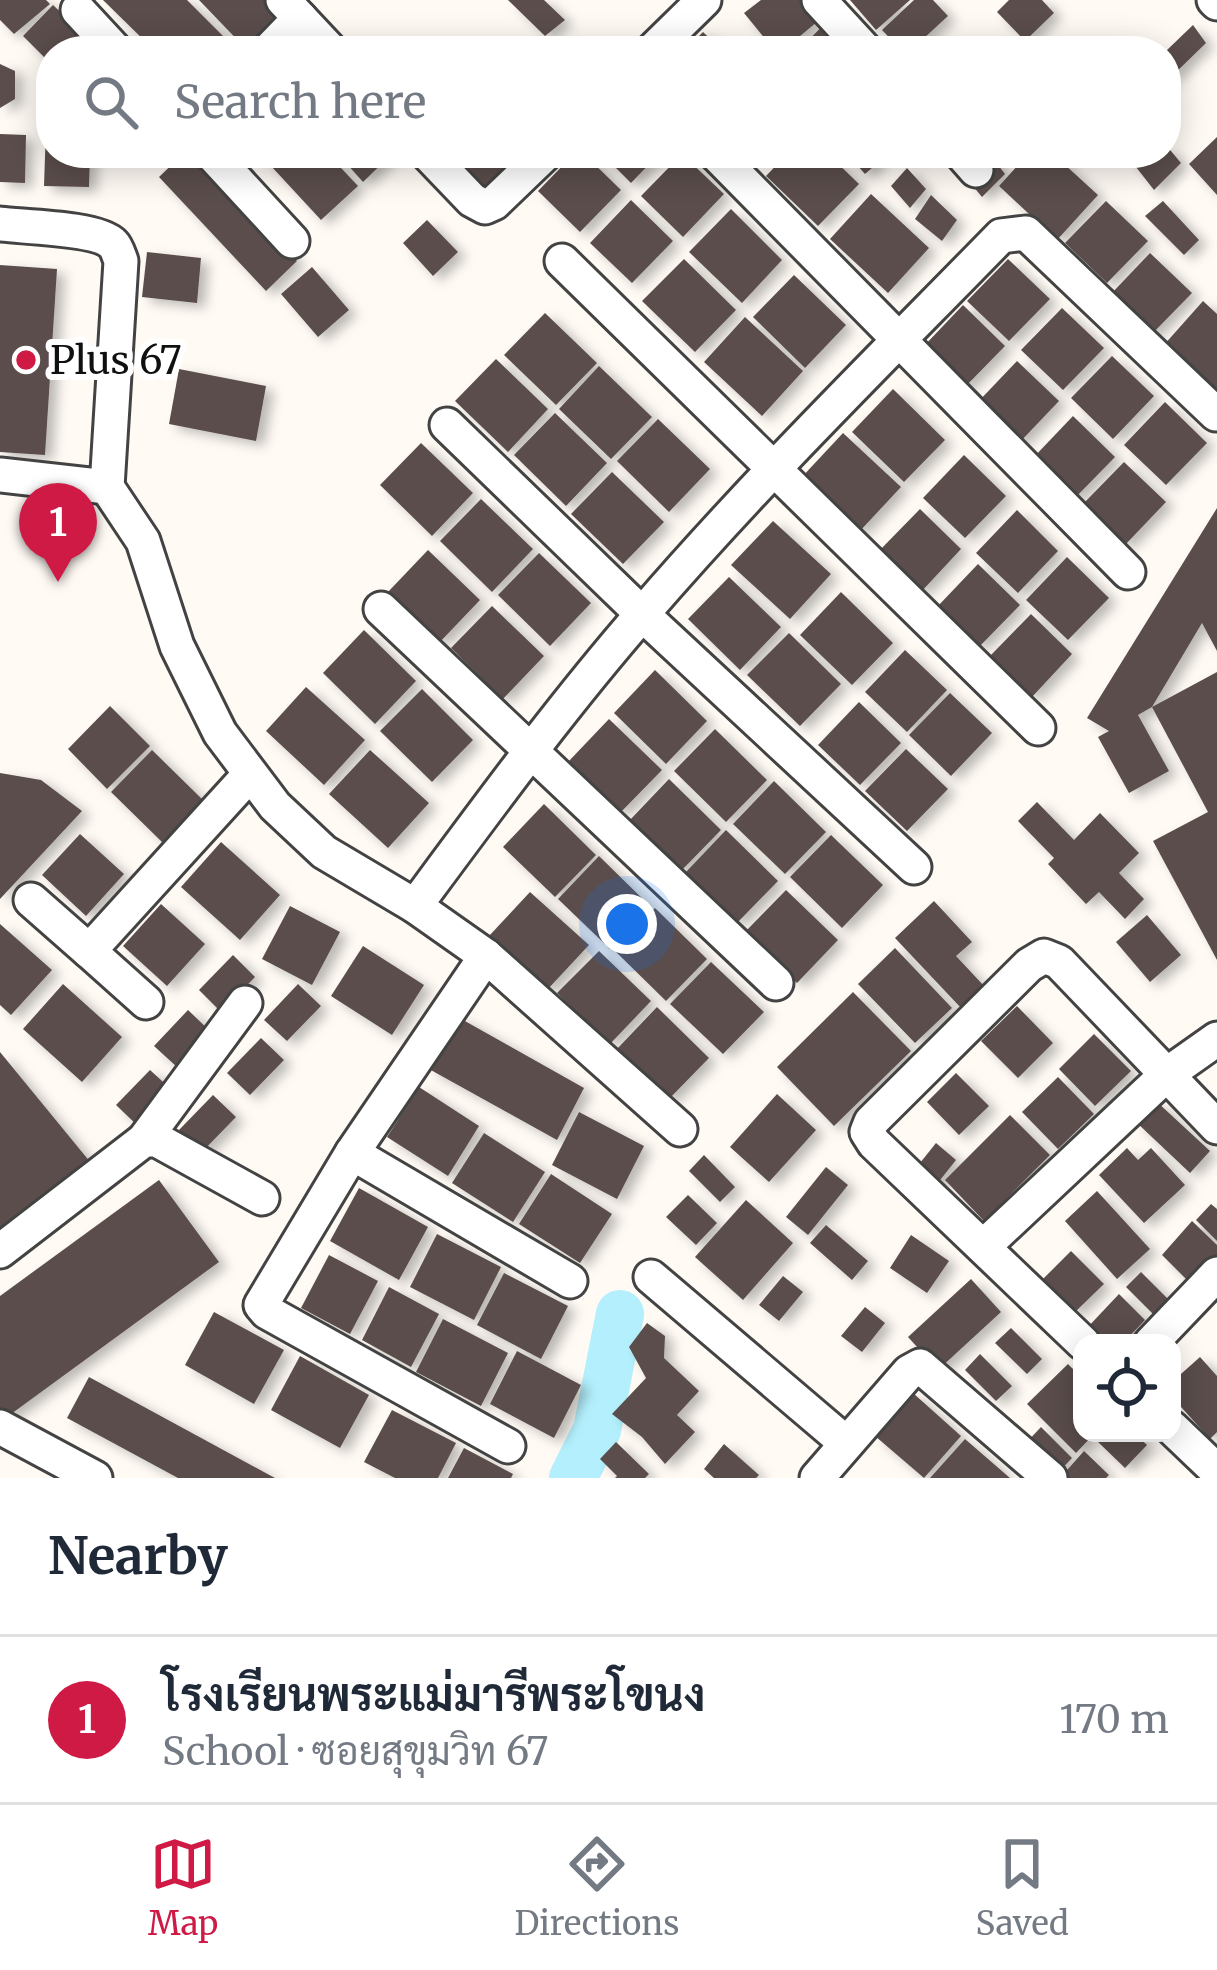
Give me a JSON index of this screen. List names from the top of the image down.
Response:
{
  "places": ["Plus 67"],
  "page": {
    "search": "Search here",
    "pins": "1",
    "heading": "Nearby",
    "list": [
      {
        "mark": "1",
        "name": "โรงเรียนพระแม่มารีพระโขนง",
        "note": "School · ซอยสุขุมวิท 67",
        "value": "170 m"
      }
    ],
    "nav": ["Map", "Directions", "Saved"]
  }
}
